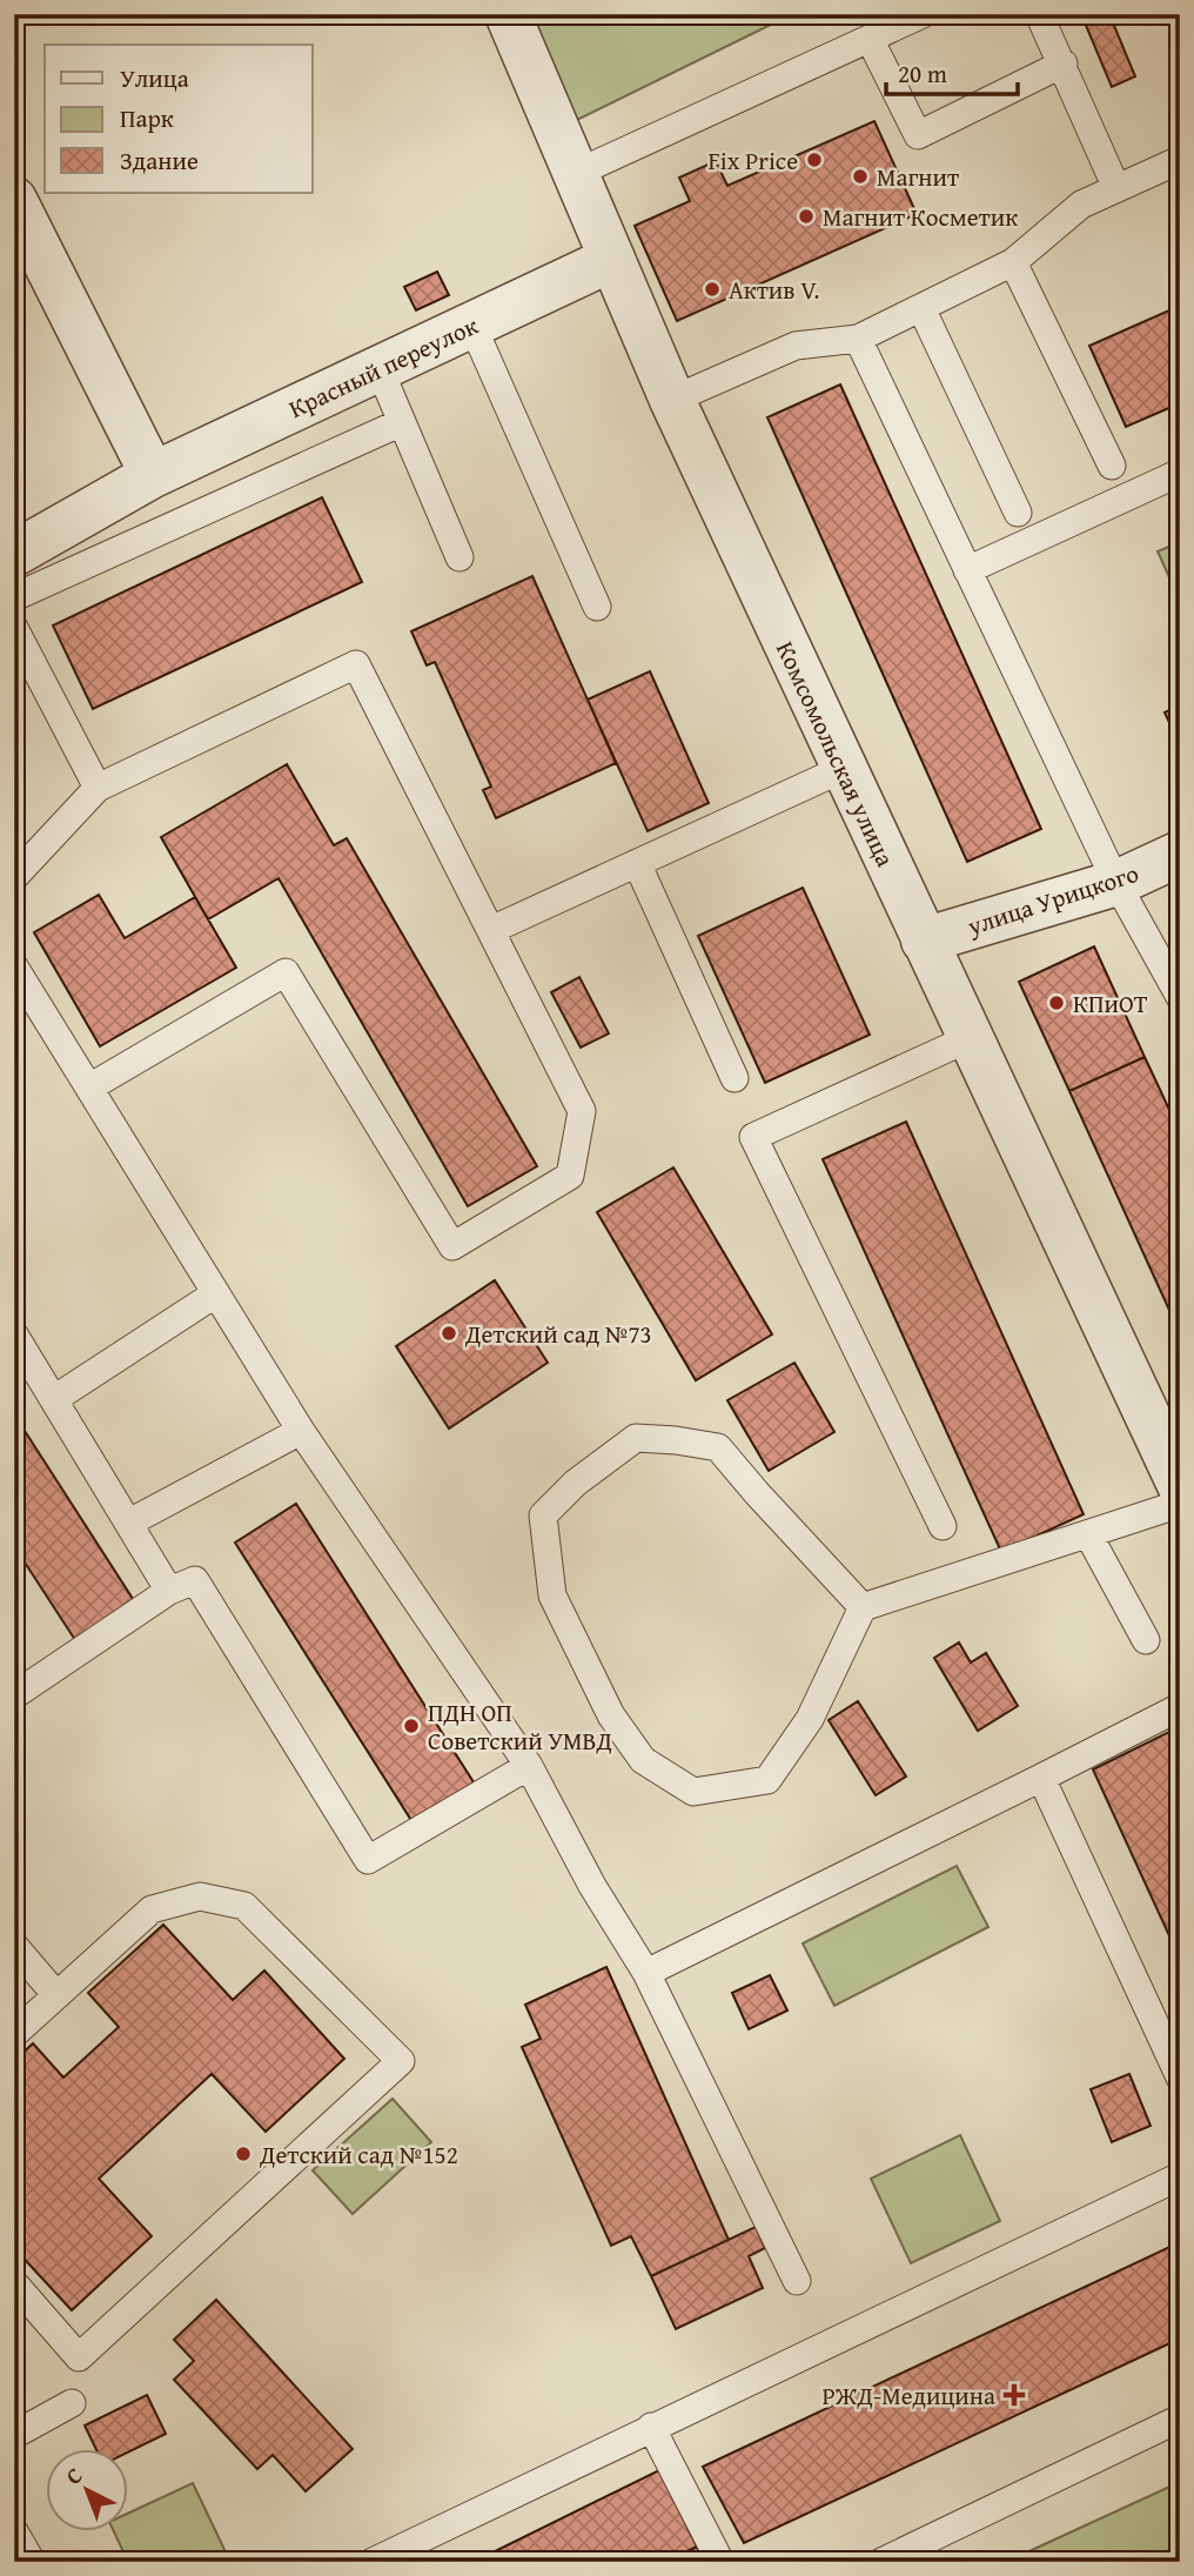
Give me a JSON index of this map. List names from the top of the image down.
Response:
{
  "streets": {
    "street": ["Красный переулок", "Комсомольская улица", "улица Урицкого"]
  },
  "crossings": [
    ["Красный переулок", "Комсомольская улица"],
    ["Комсомольская улица", "улица Урицкого"]
  ],
  "places": {
    "other": [
      "Fix Price",
      "Магнит",
      "Магнит Косметик",
      "Актив V.",
      "КПиОТ",
      "Детский сад №73",
      "ПДН ОП Советский УМВД",
      "Детский сад №152"
    ],
    "health": ["РЖД-Медицина"]
  },
  "legend": ["Улица", "Парк", "Здание"],
  "scale_bar": "20 m",
  "north": "top left"
}
